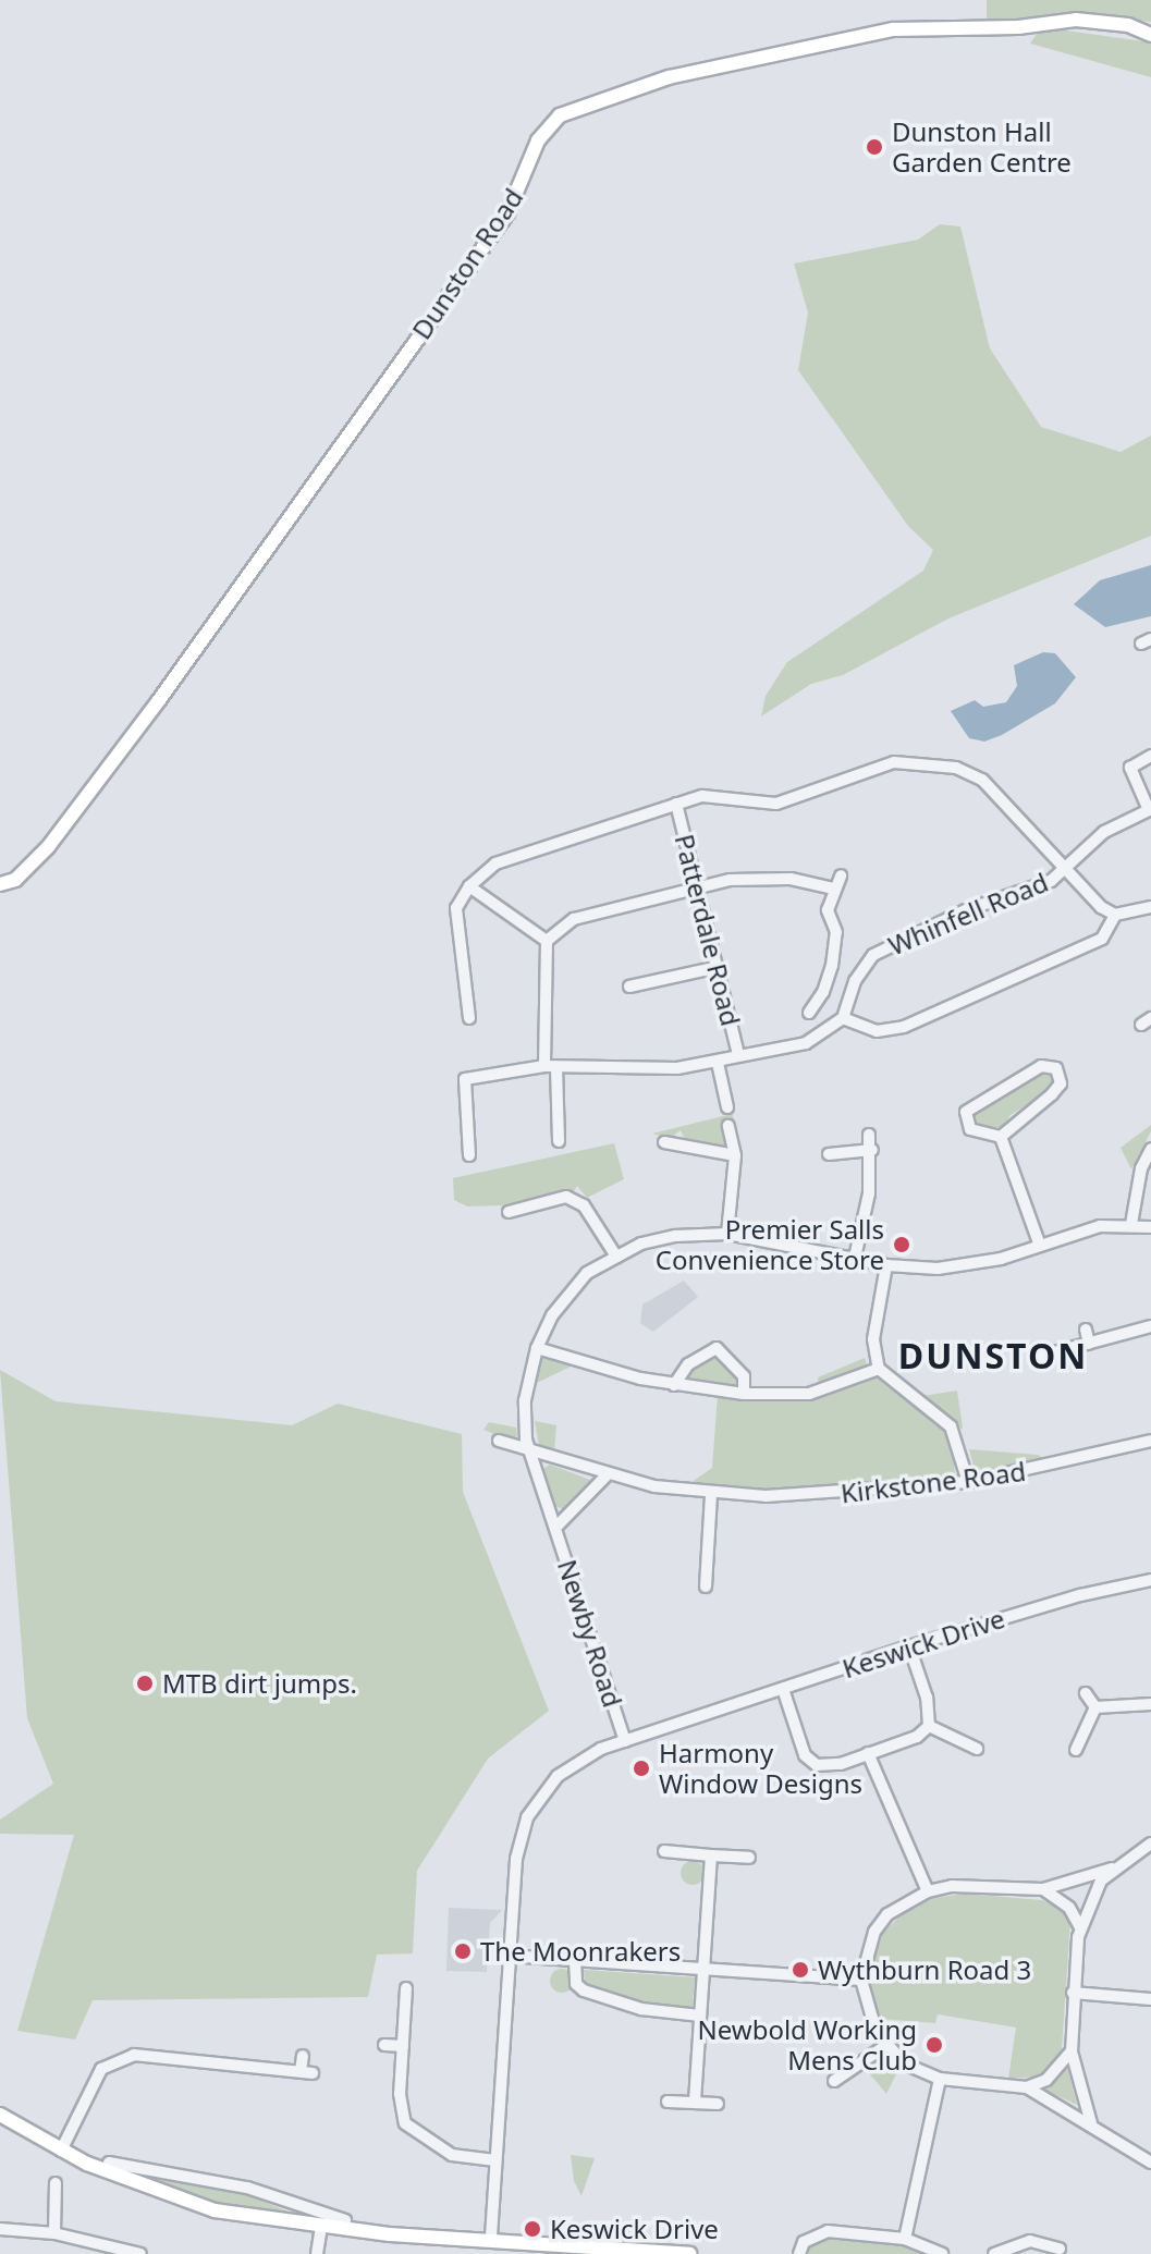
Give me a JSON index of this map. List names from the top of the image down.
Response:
{
  "streets": {
    "main road": ["Dunston Road"],
    "street": [
      "Whinfell Road",
      "Patterdale Road",
      "Kirkstone Road",
      "Newby Road",
      "Keswick Drive"
    ]
  },
  "crossings": [
    ["Kirkstone Road", "Newby Road"],
    ["Newby Road", "Keswick Drive"]
  ],
  "districts": ["DUNSTON"],
  "places": [
    "Dunston Hall Garden Centre",
    "Premier Salls Convenience Store",
    "MTB dirt jumps.",
    "Harmony Window Designs",
    "The Moonrakers",
    "Wythburn Road 3",
    "Newbold Working Mens Club",
    "Keswick Drive"
  ]
}
